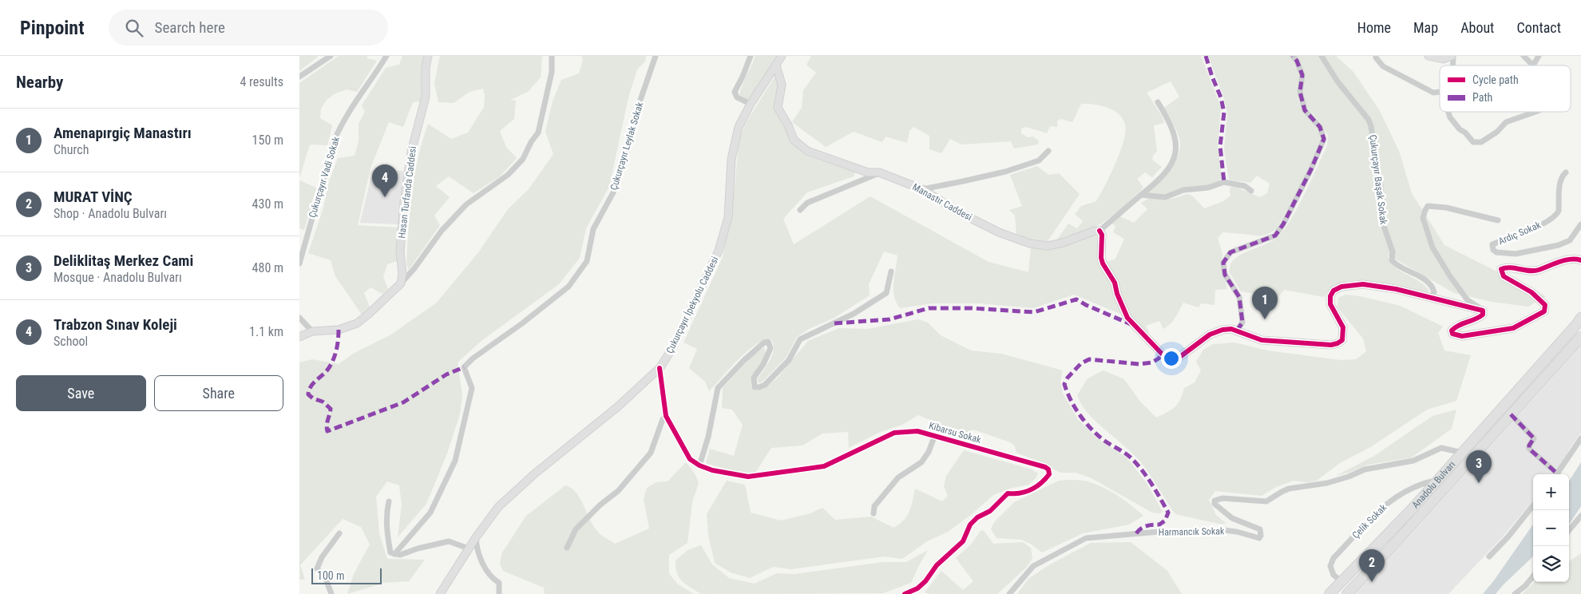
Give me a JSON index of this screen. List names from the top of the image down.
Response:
{
  "streets": {
    "highway": ["Anadolu Bulvarı"],
    "street": [
      "Çukurçayır Leylak Sokak",
      "Çukurçayır Vadi Sokak",
      "Çukurçayır Başak Sokak",
      "Hasan Turfanda Caddesi",
      "Manastır Caddesi",
      "Ardıç Sokak",
      "Çukurçayır İpekyolu Caddesi",
      "Kibarsu Sokak",
      "Çelik Sokak",
      "Harmancık Sokak"
    ]
  },
  "crossings": [
    ["Manastır Caddesi", "Çukurçayır İpekyolu Caddesi"],
    ["Anadolu Bulvarı", "Çelik Sokak"],
    ["Anadolu Bulvarı", "Harmancık Sokak"]
  ],
  "legend": ["Cycle path", "Path"],
  "scale_bar": "100 m",
  "page": {
    "header": "Pinpoint",
    "search": "Search here",
    "nav": [
      "Home",
      "Map",
      "About",
      "Contact"
    ],
    "heading": ["Nearby", "4 results"],
    "list": [
      {
        "mark": "1",
        "name": "Amenapırgiç Manastırı",
        "note": "Church",
        "value": "150 m"
      },
      {
        "mark": "2",
        "name": "MURAT VİNÇ",
        "note": "Shop · Anadolu Bulvarı",
        "value": "430 m"
      },
      {
        "mark": "3",
        "name": "Deliklitaş Merkez Cami",
        "note": "Mosque · Anadolu Bulvarı",
        "value": "480 m"
      },
      {
        "mark": "4",
        "name": "Trabzon Sınav Koleji",
        "note": "School",
        "value": "1.1 km"
      }
    ],
    "pins": [
      "4",
      "1",
      "3",
      "2"
    ],
    "buttons": ["Save", "Share"],
    "map_buttons": ["+", "−"],
    "scale": "100 m"
  }
}
